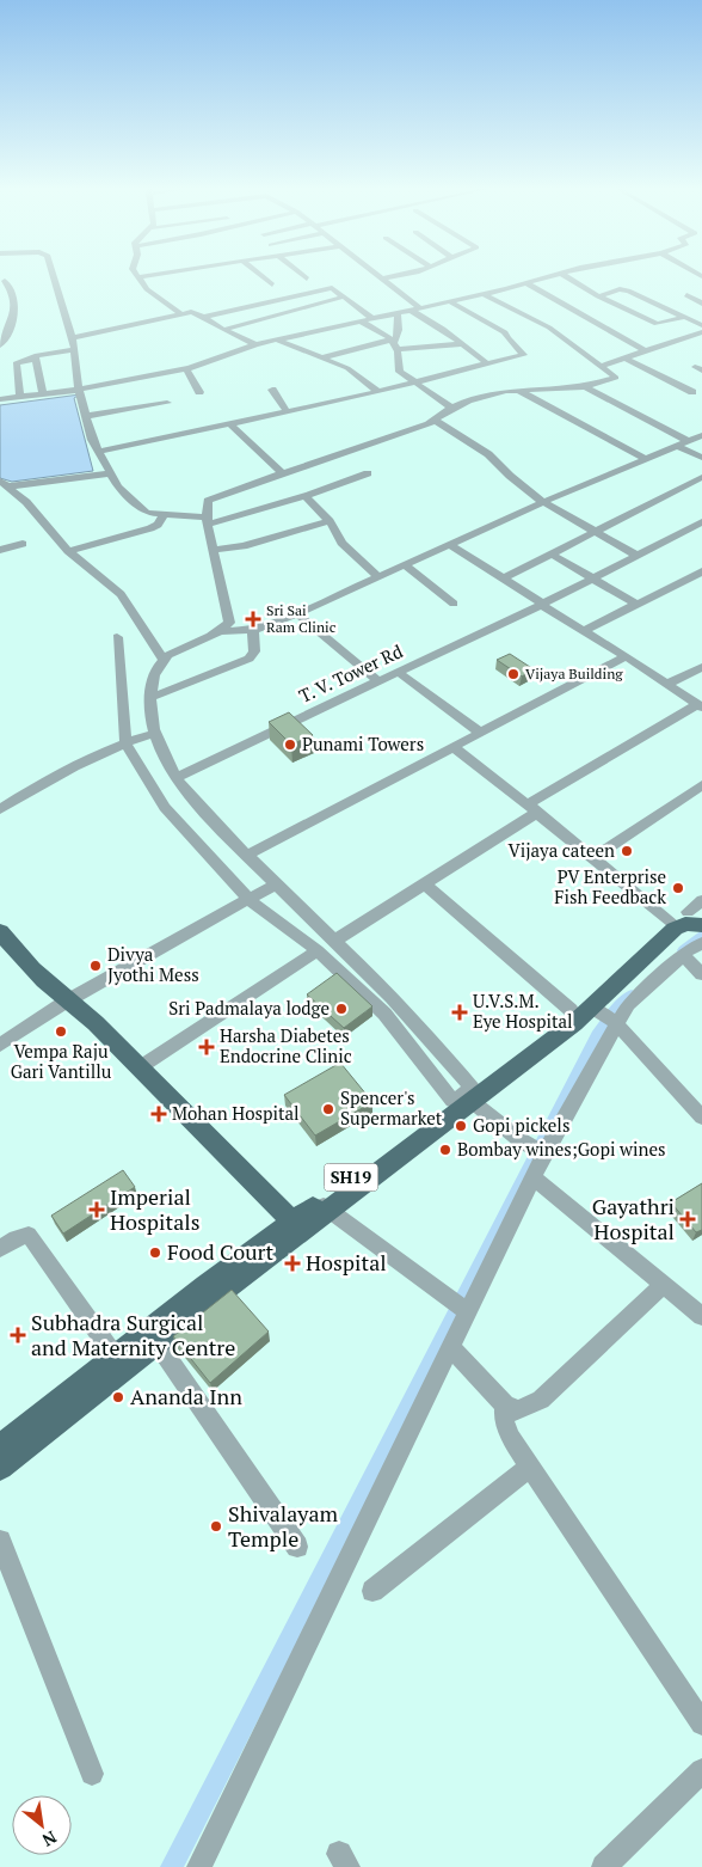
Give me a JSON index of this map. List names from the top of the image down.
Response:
{
  "streets": {
    "main road": ["SH19"],
    "street": ["T. V. Tower Rd"]
  },
  "places": {
    "health": [
      "Sri Sai Ram Clinic",
      "U.V.S.M. Eye Hospital",
      "Harsha Diabetes Endocrine Clinic",
      "Mohan Hospital",
      "Imperial Hospitals",
      "Gayathri Hospital",
      "Hospital",
      "Subhadra Surgical and Maternity Centre"
    ],
    "other": [
      "Vijaya Building",
      "Punami Towers",
      "Vijaya cateen",
      "PV Enterprise Fish Feedback",
      "Divya Jyothi Mess",
      "Sri Padmalaya lodge",
      "Vempa Raju Gari Vantillu",
      "Spencer's Supermarket",
      "Gopi pickels",
      "Bombay wines;Gopi wines",
      "Food Court",
      "Ananda Inn",
      "Shivalayam Temple"
    ]
  },
  "north": "bottom right"
}
